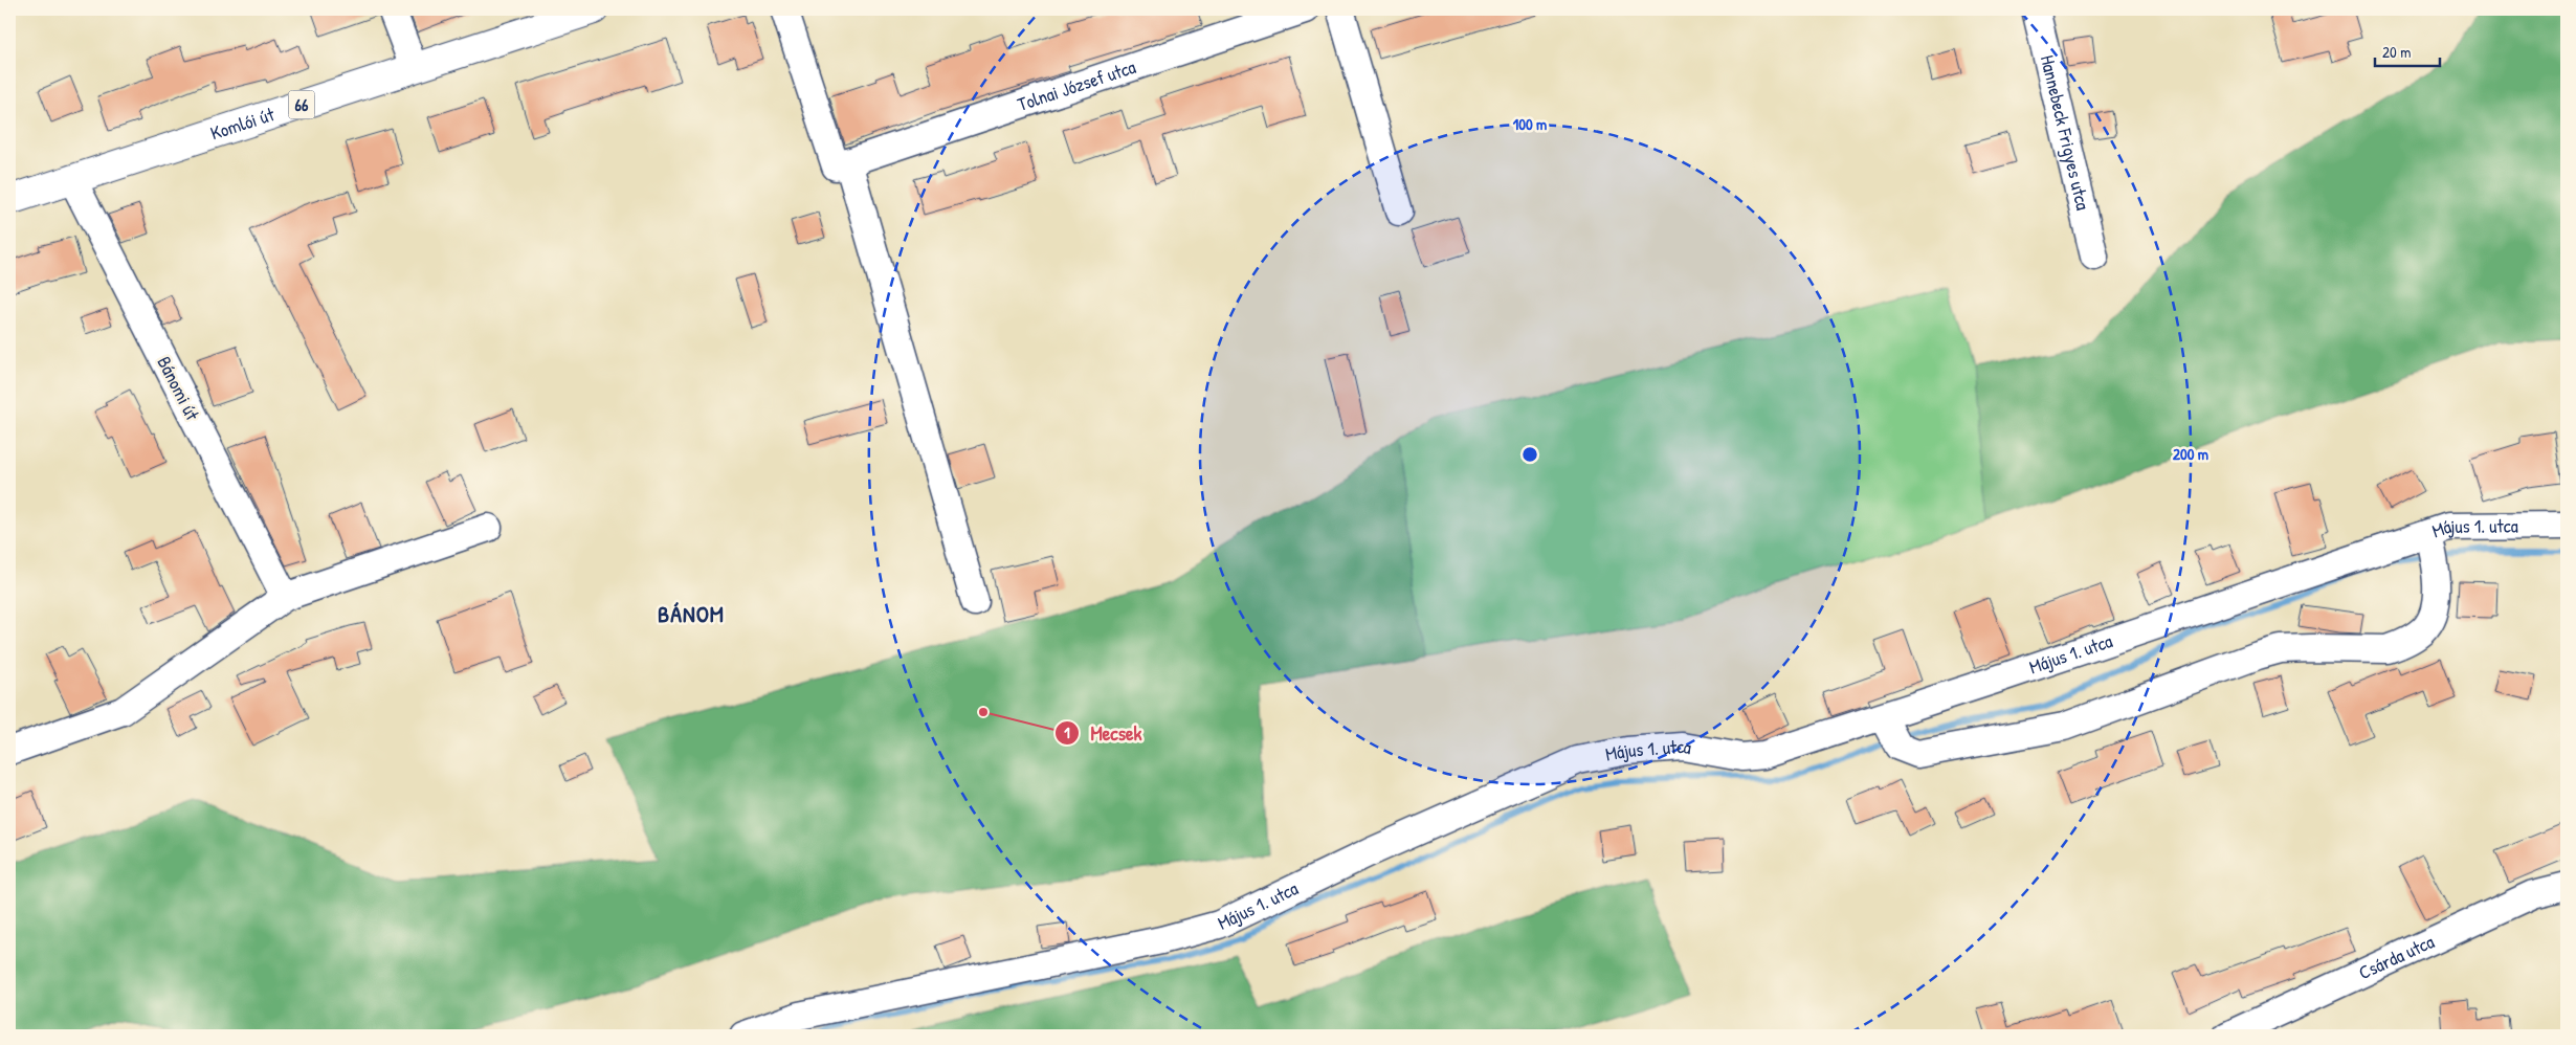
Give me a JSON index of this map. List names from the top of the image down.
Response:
{
  "streets": {
    "main road": ["66", "Komlói út"],
    "street": [
      "Tolnai József utca",
      "Hannebeck Frigyes utca",
      "Bánomi út",
      "Május 1. utca",
      "Csárda utca"
    ]
  },
  "crossings": [
    ["Komlói út", "Bánomi út"]
  ],
  "districts": ["BÁNOM"],
  "places": ["Mecsek"],
  "scale_bar": "20 m",
  "rings": ["100 m", "200 m"]
}
